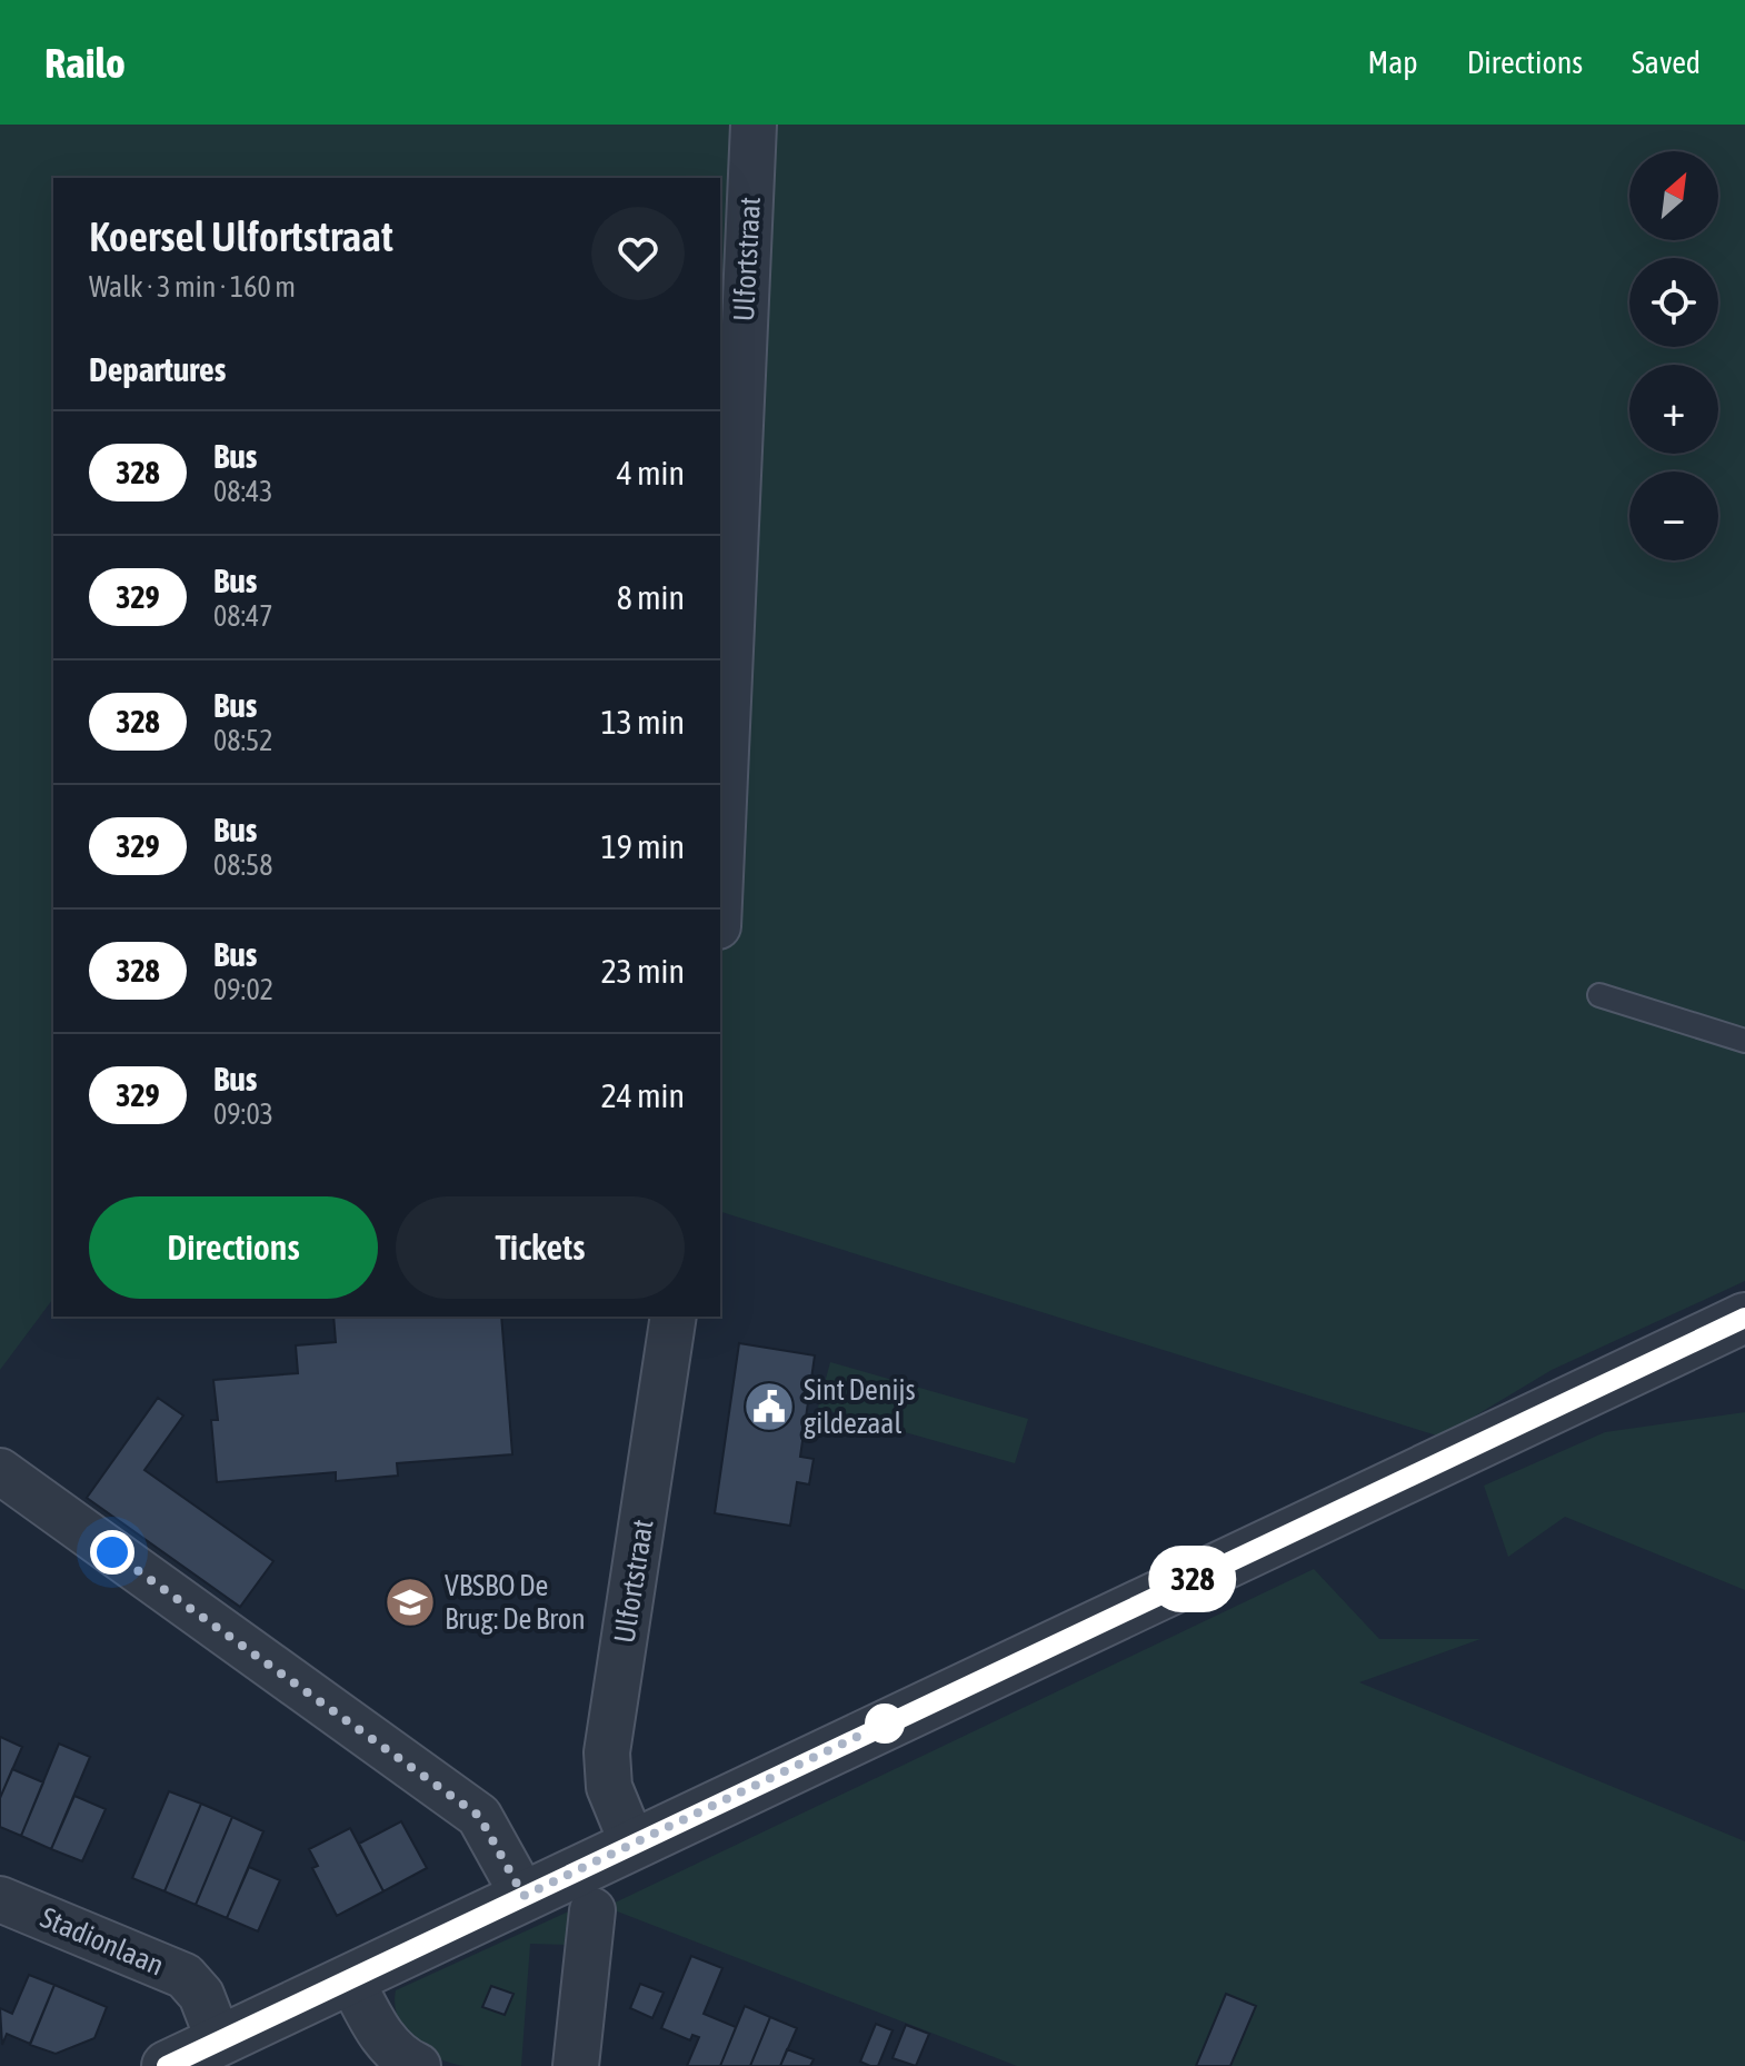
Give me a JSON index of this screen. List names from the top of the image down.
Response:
{
  "streets": {
    "street": ["Ulfortstraat", "Stadionlaan"]
  },
  "places": {
    "public building": ["Sint Denijs gildezaal"],
    "school or university": ["VBSBO De Brug: De Bron"]
  },
  "lines": ["bus line 328"],
  "north": "top right",
  "page": {
    "header": "Railo",
    "nav": ["Map", "Directions", "Saved"],
    "on_map": "328",
    "map_buttons": ["+", "−"],
    "heading": [
      ["Koersel Ulfortstraat", "Walk · 3 min · 160 m"],
      "Departures"
    ],
    "list": [
      {
        "mark": "328",
        "name": "Bus",
        "note": "08:43",
        "value": "4 min"
      },
      {
        "mark": "329",
        "name": "Bus",
        "note": "08:47",
        "value": "8 min"
      },
      {
        "mark": "328",
        "name": "Bus",
        "note": "08:52",
        "value": "13 min"
      },
      {
        "mark": "329",
        "name": "Bus",
        "note": "08:58",
        "value": "19 min"
      },
      {
        "mark": "328",
        "name": "Bus",
        "note": "09:02",
        "value": "23 min"
      },
      {
        "mark": "329",
        "name": "Bus",
        "note": "09:03",
        "value": "24 min"
      }
    ],
    "buttons": ["Directions", "Tickets"]
  }
}
